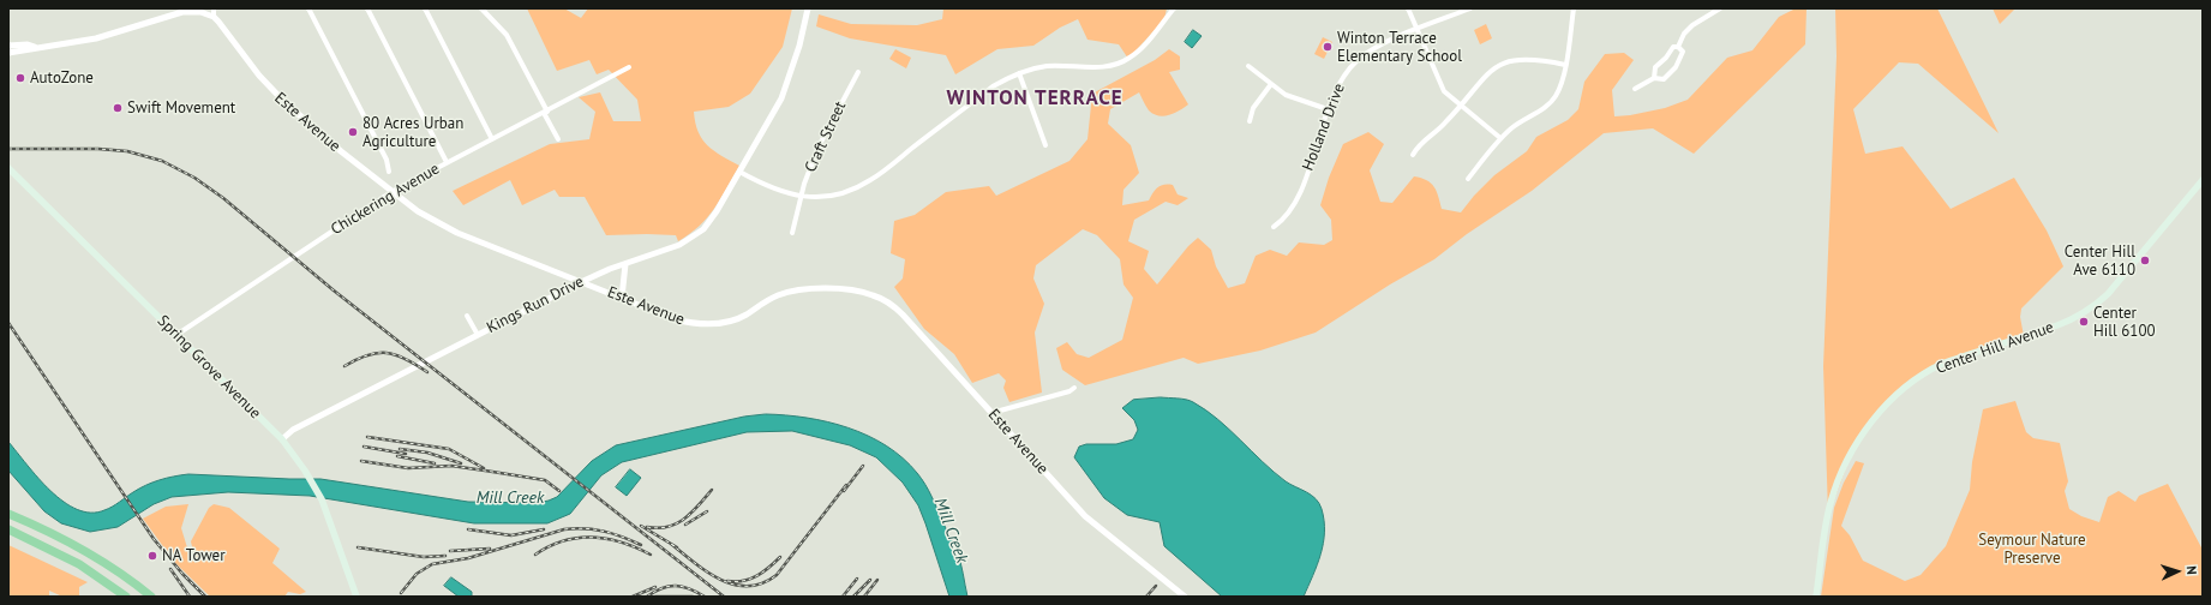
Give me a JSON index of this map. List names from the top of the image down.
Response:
{
  "streets": {
    "main road": ["Center Hill Avenue", "Spring Grove Avenue"],
    "street": [
      "Este Avenue",
      "Holland Drive",
      "Craft Street",
      "Chickering Avenue",
      "Kings Run Drive"
    ]
  },
  "crossings": [
    ["Este Avenue", "Chickering Avenue"],
    ["Este Avenue", "Kings Run Drive"],
    ["Chickering Avenue", "Spring Grove Avenue"],
    ["Kings Run Drive", "Spring Grove Avenue"]
  ],
  "districts": ["WINTON TERRACE"],
  "water": ["Mill Creek"],
  "parks": ["Seymour Nature Preserve"],
  "places": [
    "Winton Terrace Elementary School",
    "AutoZone",
    "Swift Movement",
    "80 Acres Urban Agriculture",
    "Center Hill Ave 6110",
    "Center Hill 6100",
    "NA Tower"
  ],
  "north": "right"
}
